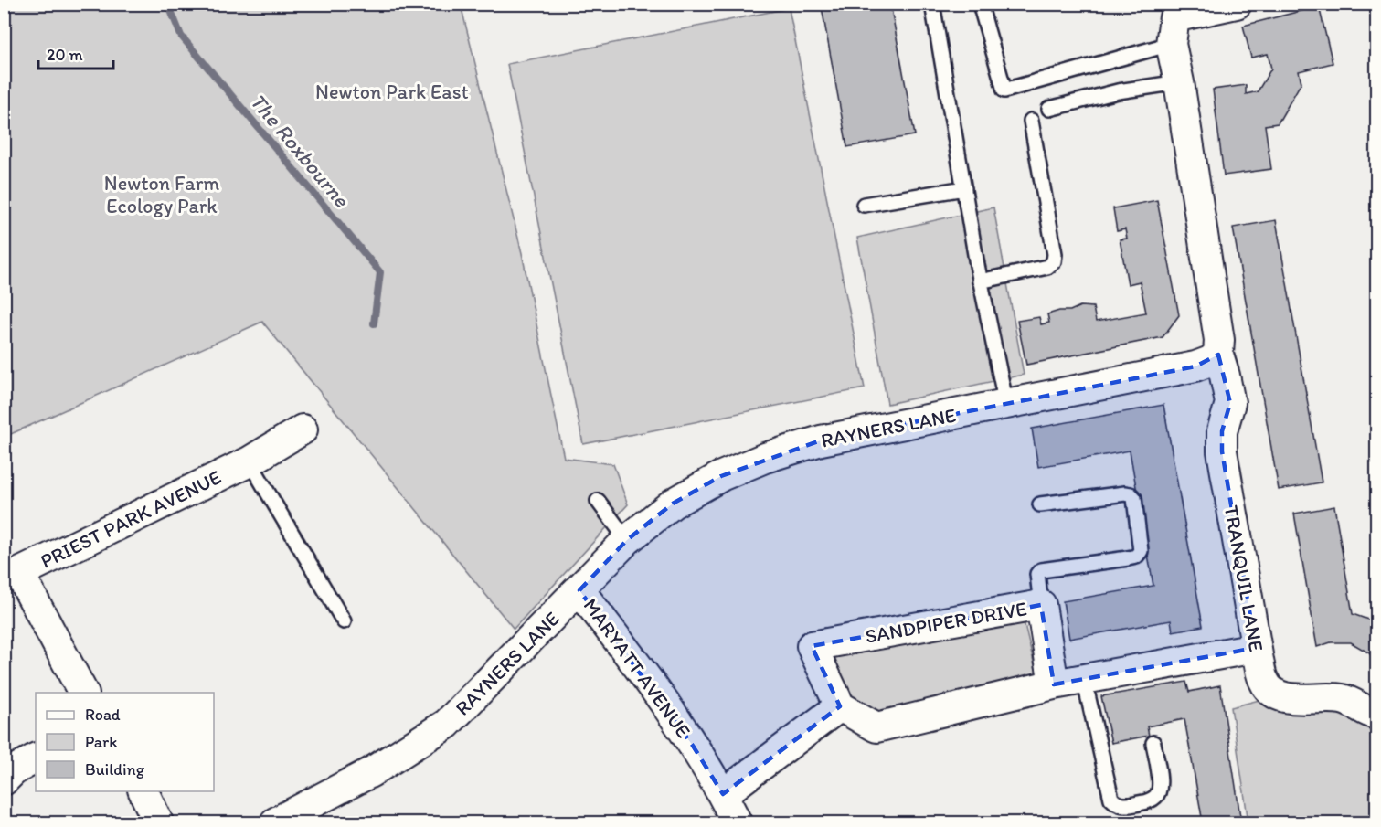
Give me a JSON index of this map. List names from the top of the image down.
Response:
{
  "streets": {
    "street": [
      "RAYNERS LANE",
      "PRIEST PARK AVENUE",
      "TRANQUIL LANE",
      "SANDPIPER DRIVE",
      "MARYATT AVENUE"
    ]
  },
  "crossings": [
    ["RAYNERS LANE", "TRANQUIL LANE"],
    ["RAYNERS LANE", "MARYATT AVENUE"]
  ],
  "water": ["The Roxbourne"],
  "parks": ["Newton Park East", "Newton Farm Ecology Park"],
  "legend": ["Road", "Park", "Building"],
  "scale_bar": "20 m"
}
